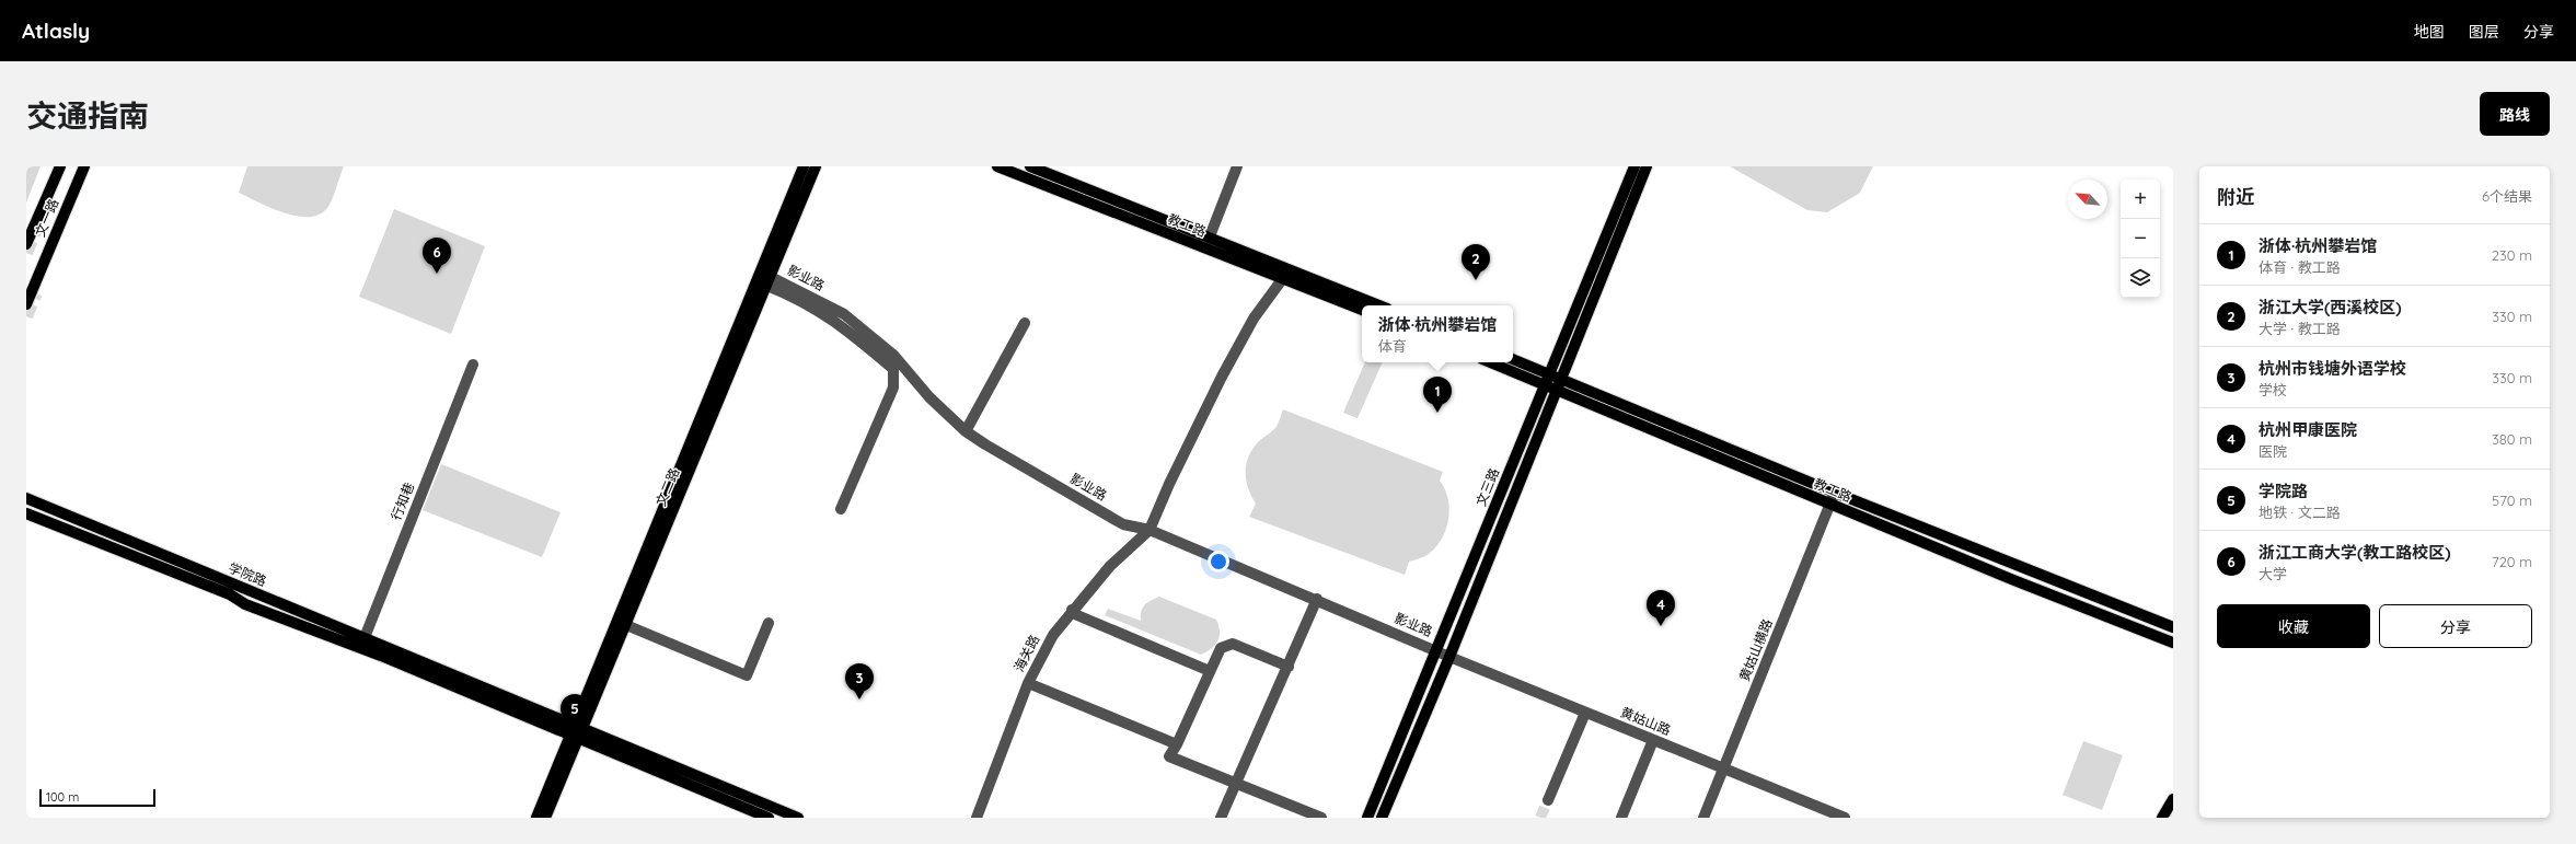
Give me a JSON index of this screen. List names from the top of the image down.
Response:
{
  "streets": {
    "main road": [
      "文一路",
      "教工路",
      "文二路",
      "文三路",
      "学院路"
    ],
    "street": [
      "影业路",
      "行知巷",
      "黄姑山横路",
      "海关路",
      "黄姑山路"
    ]
  },
  "crossings": [
    ["教工路", "文三路"],
    ["教工路", "黄姑山横路"],
    ["影业路", "文二路"],
    ["影业路", "文三路"],
    ["影业路", "海关路"],
    ["影业路", "黄姑山路"],
    ["文二路", "学院路"],
    ["文三路", "黄姑山路"],
    ["行知巷", "学院路"],
    ["黄姑山横路", "黄姑山路"]
  ],
  "scale_bar": "100 m",
  "north": "top left",
  "page": {
    "header": "Atlasly",
    "nav": ["地图", "图层", "分享"],
    "title": "交通指南",
    "buttons": [
      "路线",
      ["收藏", "分享"]
    ],
    "heading": ["附近", "6个结果"],
    "map_buttons": ["+", "−"],
    "list": [
      {
        "mark": "1",
        "name": "浙体·杭州攀岩馆",
        "note": "体育 · 教工路",
        "value": "230 m"
      },
      {
        "mark": "2",
        "name": "浙江大学(西溪校区)",
        "note": "大学 · 教工路",
        "value": "330 m"
      },
      {
        "mark": "3",
        "name": "杭州市钱塘外语学校",
        "note": "学校",
        "value": "330 m"
      },
      {
        "mark": "4",
        "name": "杭州甲康医院",
        "note": "医院",
        "value": "380 m"
      },
      {
        "mark": "5",
        "name": "学院路",
        "note": "地铁 · 文二路",
        "value": "570 m"
      },
      {
        "mark": "6",
        "name": "浙江工商大学(教工路校区)",
        "note": "大学",
        "value": "720 m"
      }
    ],
    "pins": [
      "6",
      "2",
      "1",
      "4",
      "3",
      "5"
    ],
    "popup": ["浙体·杭州攀岩馆", "体育"],
    "scale": "100 m"
  }
}
